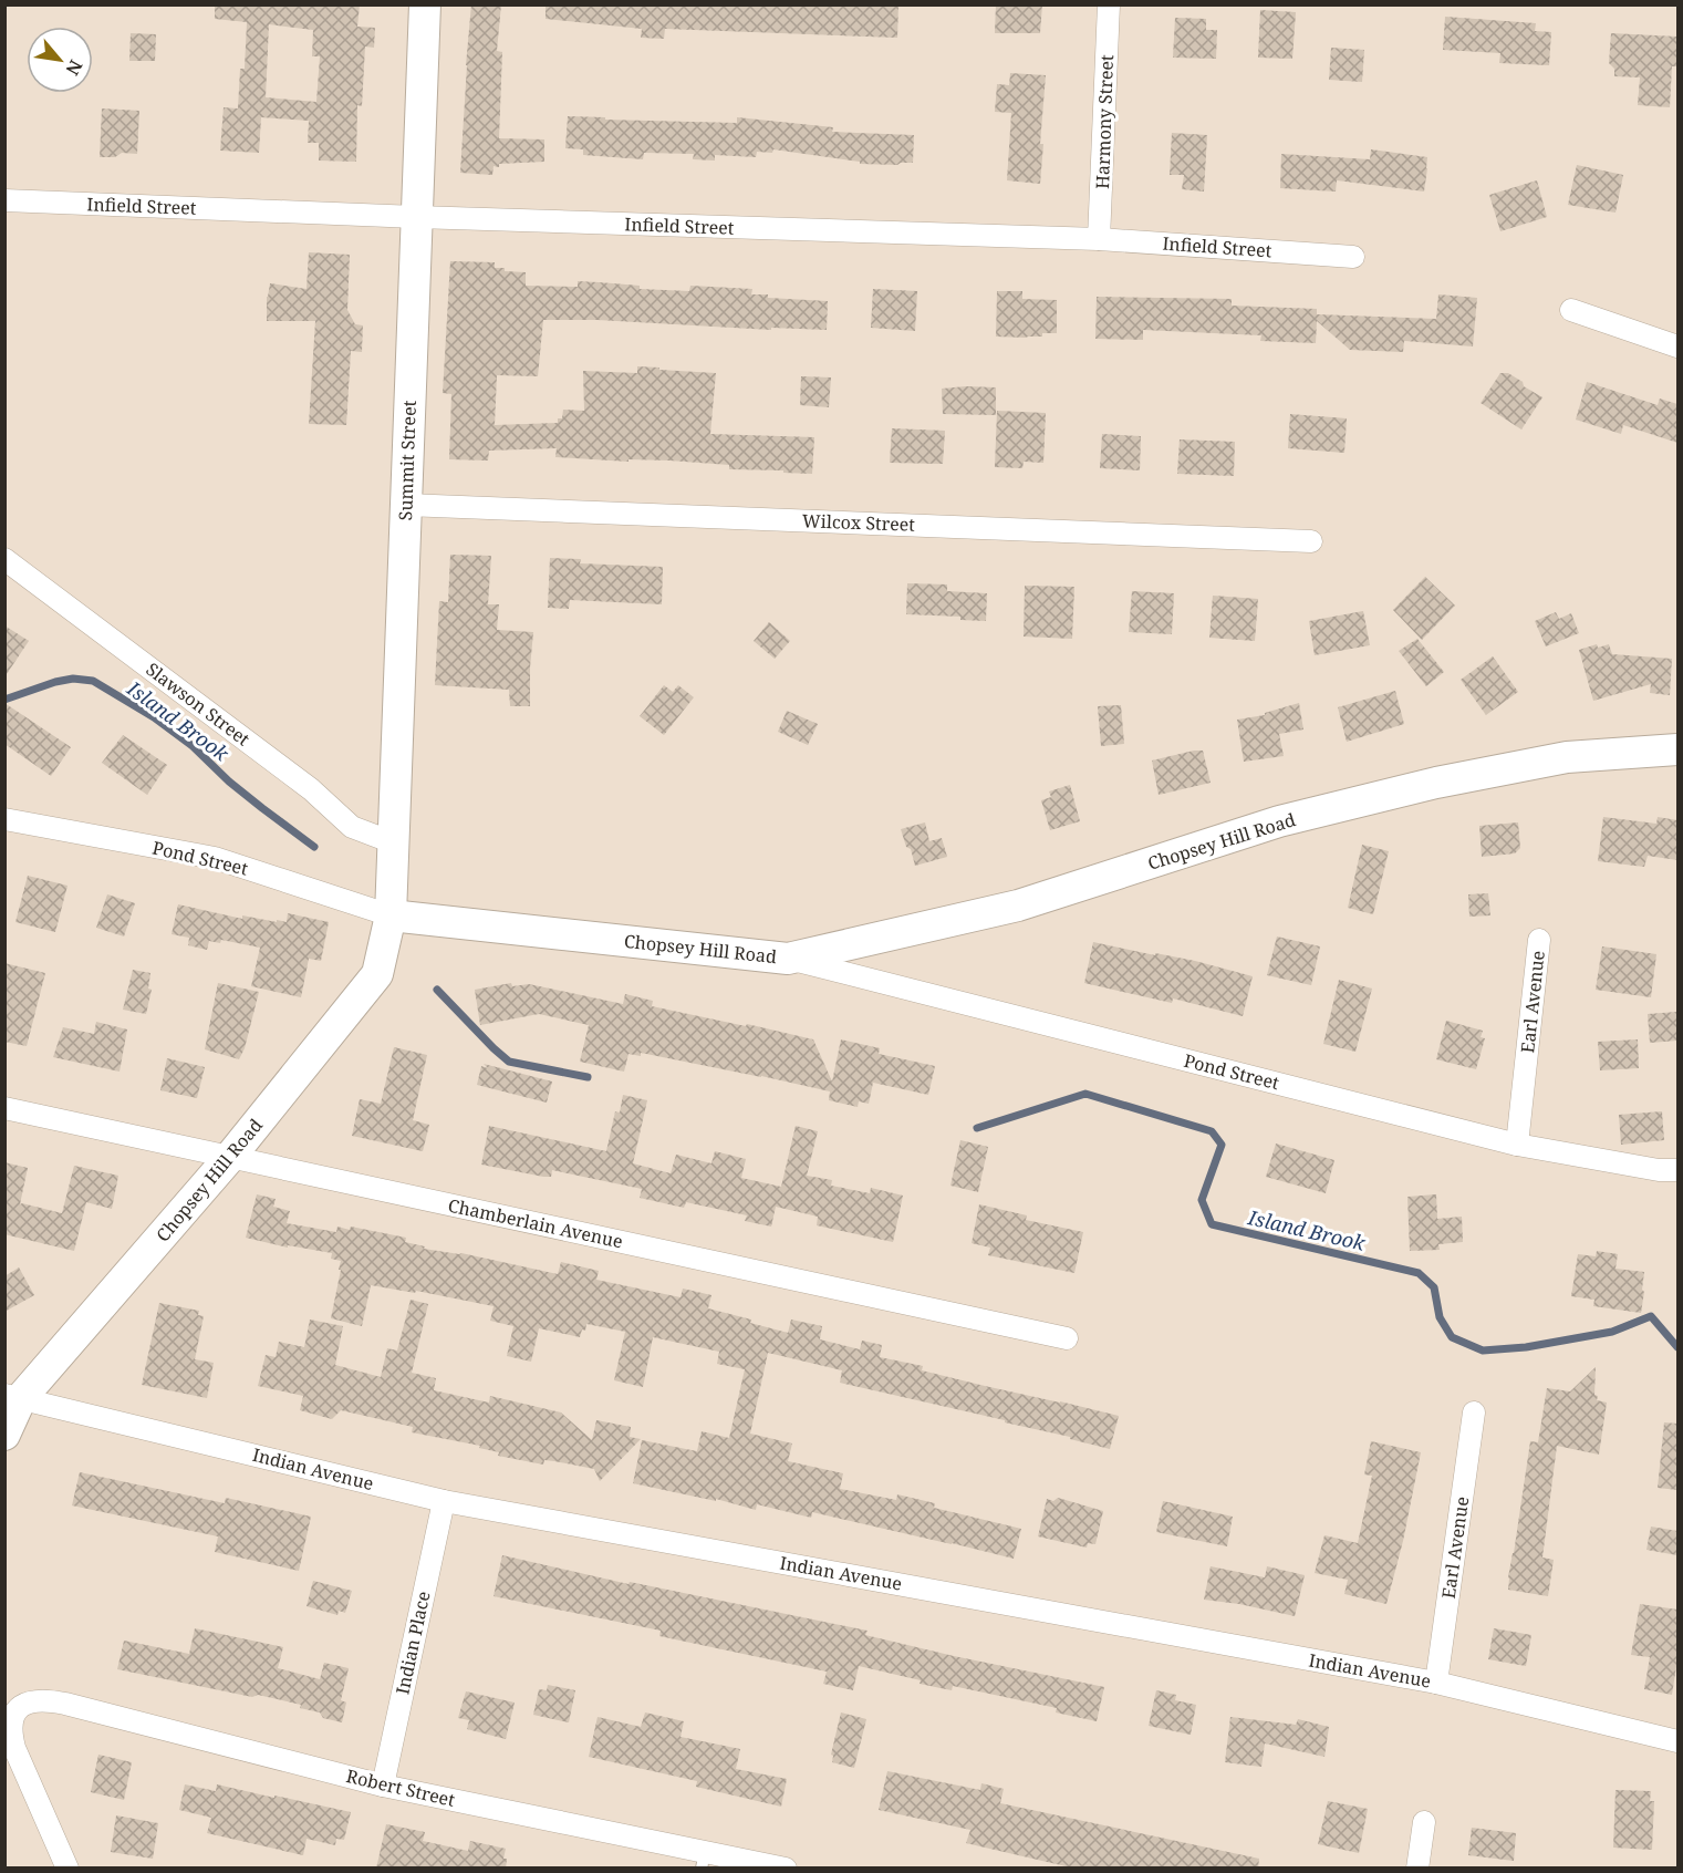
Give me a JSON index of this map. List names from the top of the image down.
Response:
{
  "streets": {
    "main road": ["Summit Street", "Chopsey Hill Road"],
    "street": [
      "Harmony Street",
      "Infield Street",
      "Wilcox Street",
      "Slawson Street",
      "Pond Street",
      "Earl Avenue",
      "Chamberlain Avenue",
      "Indian Avenue",
      "Indian Place",
      "Robert Street"
    ]
  },
  "crossings": [
    ["Harmony Street", "Infield Street"],
    ["Infield Street", "Summit Street"],
    ["Summit Street", "Wilcox Street"],
    ["Summit Street", "Slawson Street"],
    ["Summit Street", "Chopsey Hill Road"],
    ["Summit Street", "Pond Street"],
    ["Chopsey Hill Road", "Pond Street"],
    ["Chopsey Hill Road", "Chamberlain Avenue"],
    ["Chopsey Hill Road", "Indian Avenue"],
    ["Pond Street", "Earl Avenue"],
    ["Earl Avenue", "Indian Avenue"],
    ["Indian Avenue", "Indian Place"],
    ["Indian Place", "Robert Street"]
  ],
  "water": ["Island Brook"],
  "north": "bottom right"
}
